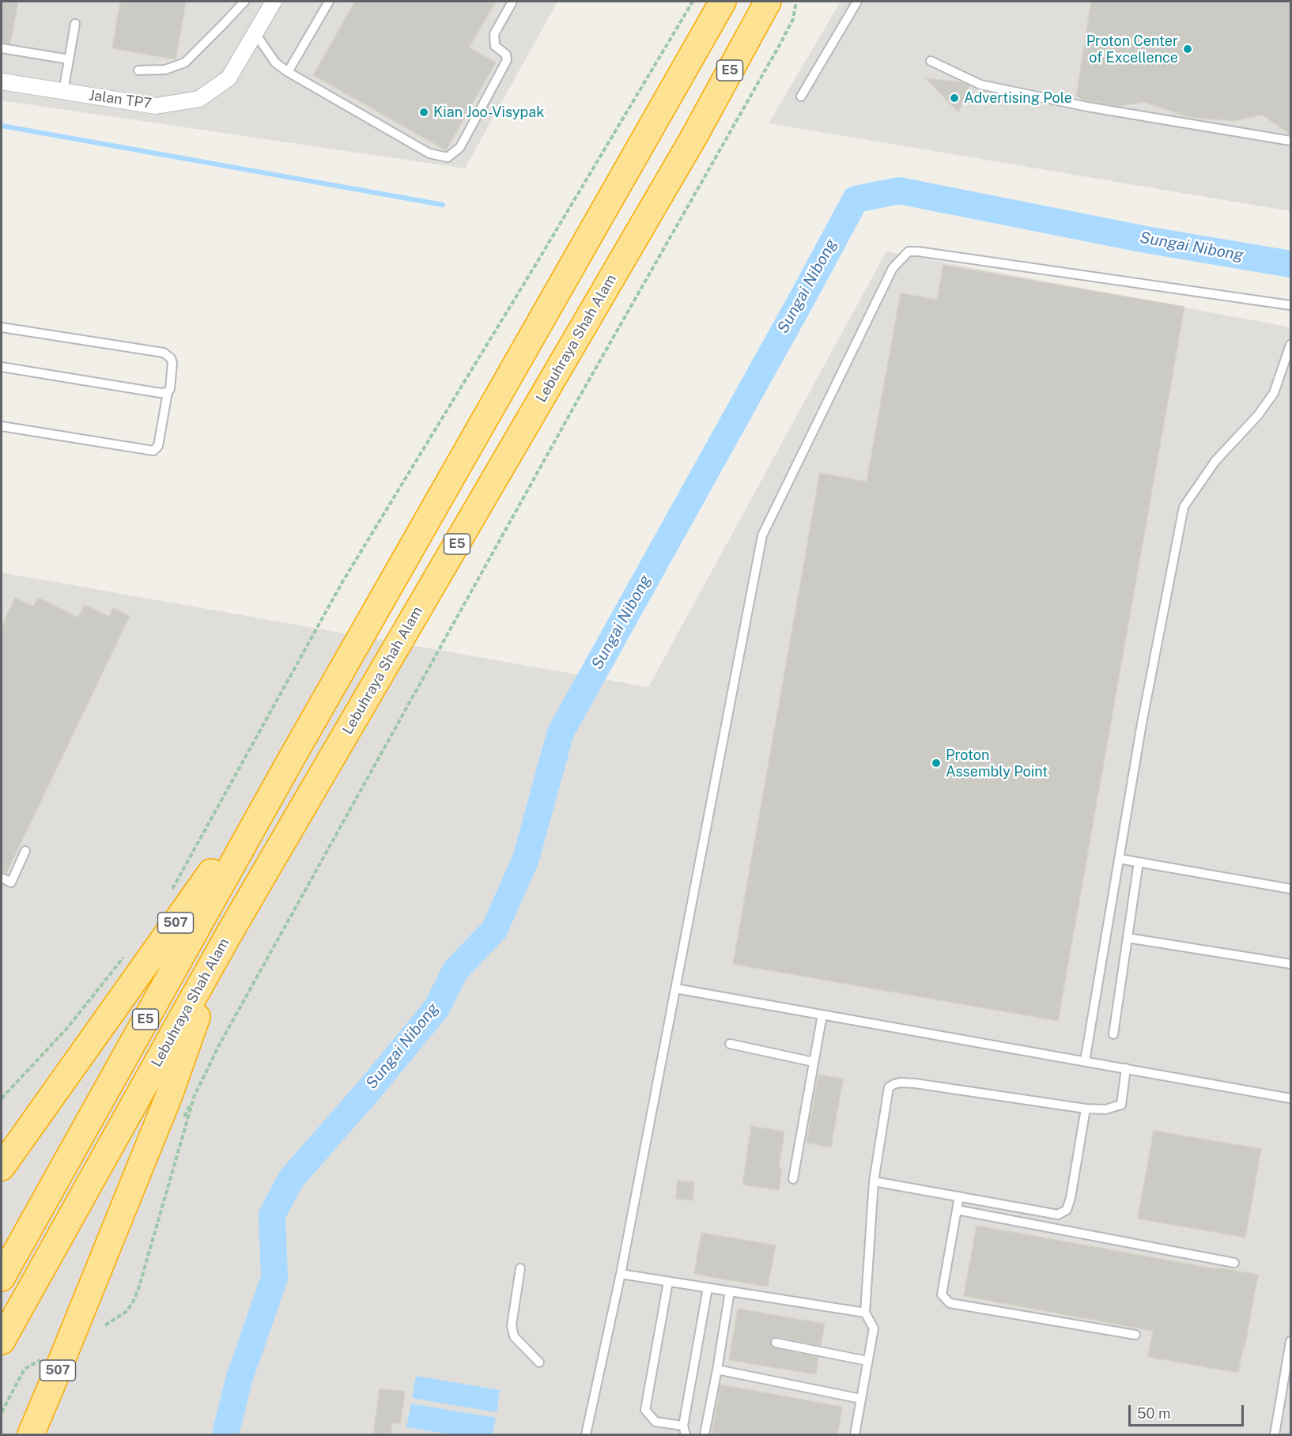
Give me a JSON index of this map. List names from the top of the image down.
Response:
{
  "streets": {
    "highway": ["E5", "Lebuhraya Shah Alam", "507"],
    "street": ["Jalan TP7"]
  },
  "crossings": [
    ["E5", "507"],
    ["Lebuhraya Shah Alam", "507"]
  ],
  "water": ["Sungai Nibong"],
  "places": [
    "Proton Center of Excellence",
    "Advertising Pole",
    "Kian Joo-Visypak",
    "Proton Assembly Point"
  ],
  "scale_bar": "50 m"
}
